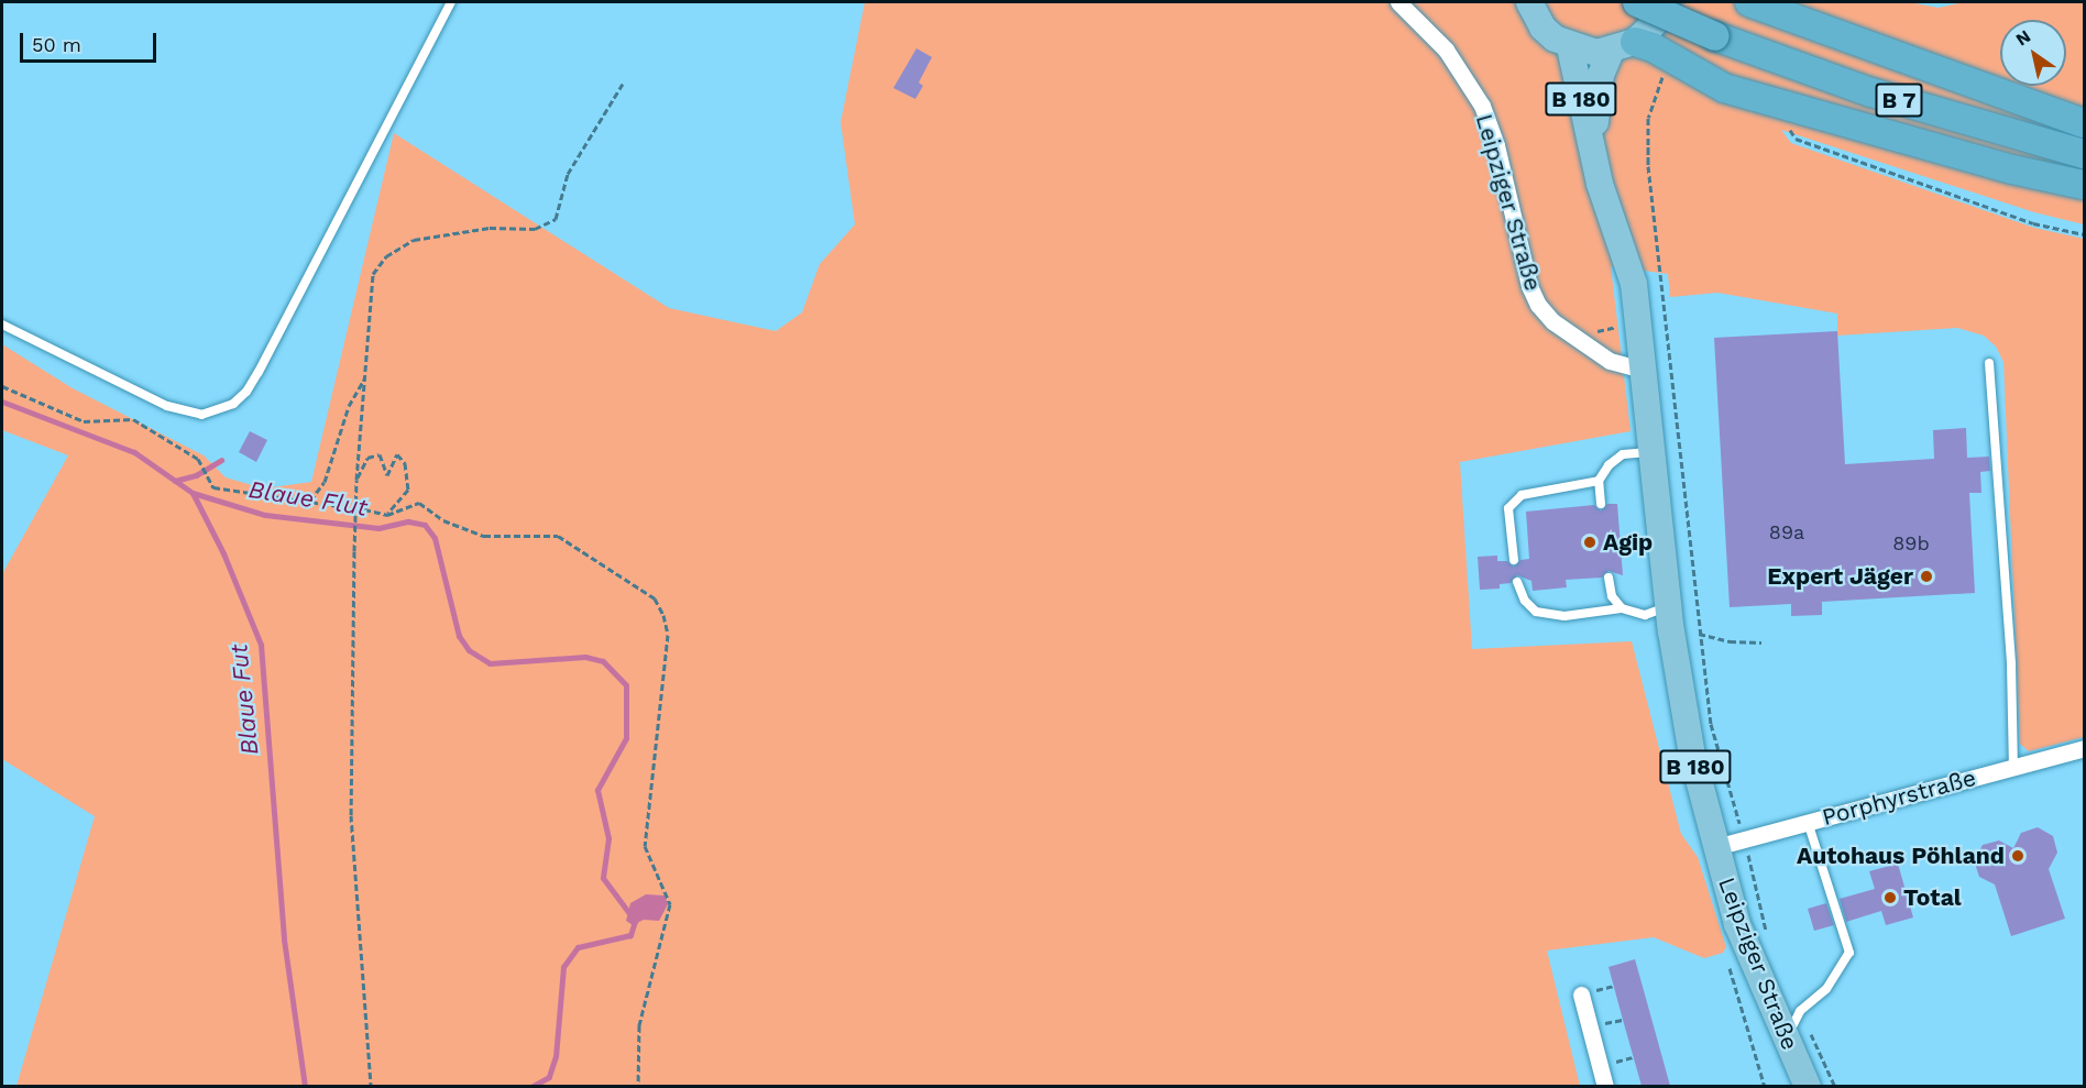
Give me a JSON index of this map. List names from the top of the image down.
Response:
{
  "streets": {
    "highway": ["B 7"],
    "main road": ["B 180", "Leipziger Straße"],
    "street": ["Porphyrstraße"]
  },
  "crossings": [
    ["B 180", "Leipziger Straße"],
    ["Leipziger Straße", "Porphyrstraße"]
  ],
  "water": ["Blaue Flut", "Blaue Fut"],
  "places": [
    "Agip",
    "Expert Jäger",
    "Autohaus Pöhland",
    "Total"
  ],
  "house_numbers": ["89a", "89b"],
  "scale_bar": "50 m",
  "north": "top left"
}
